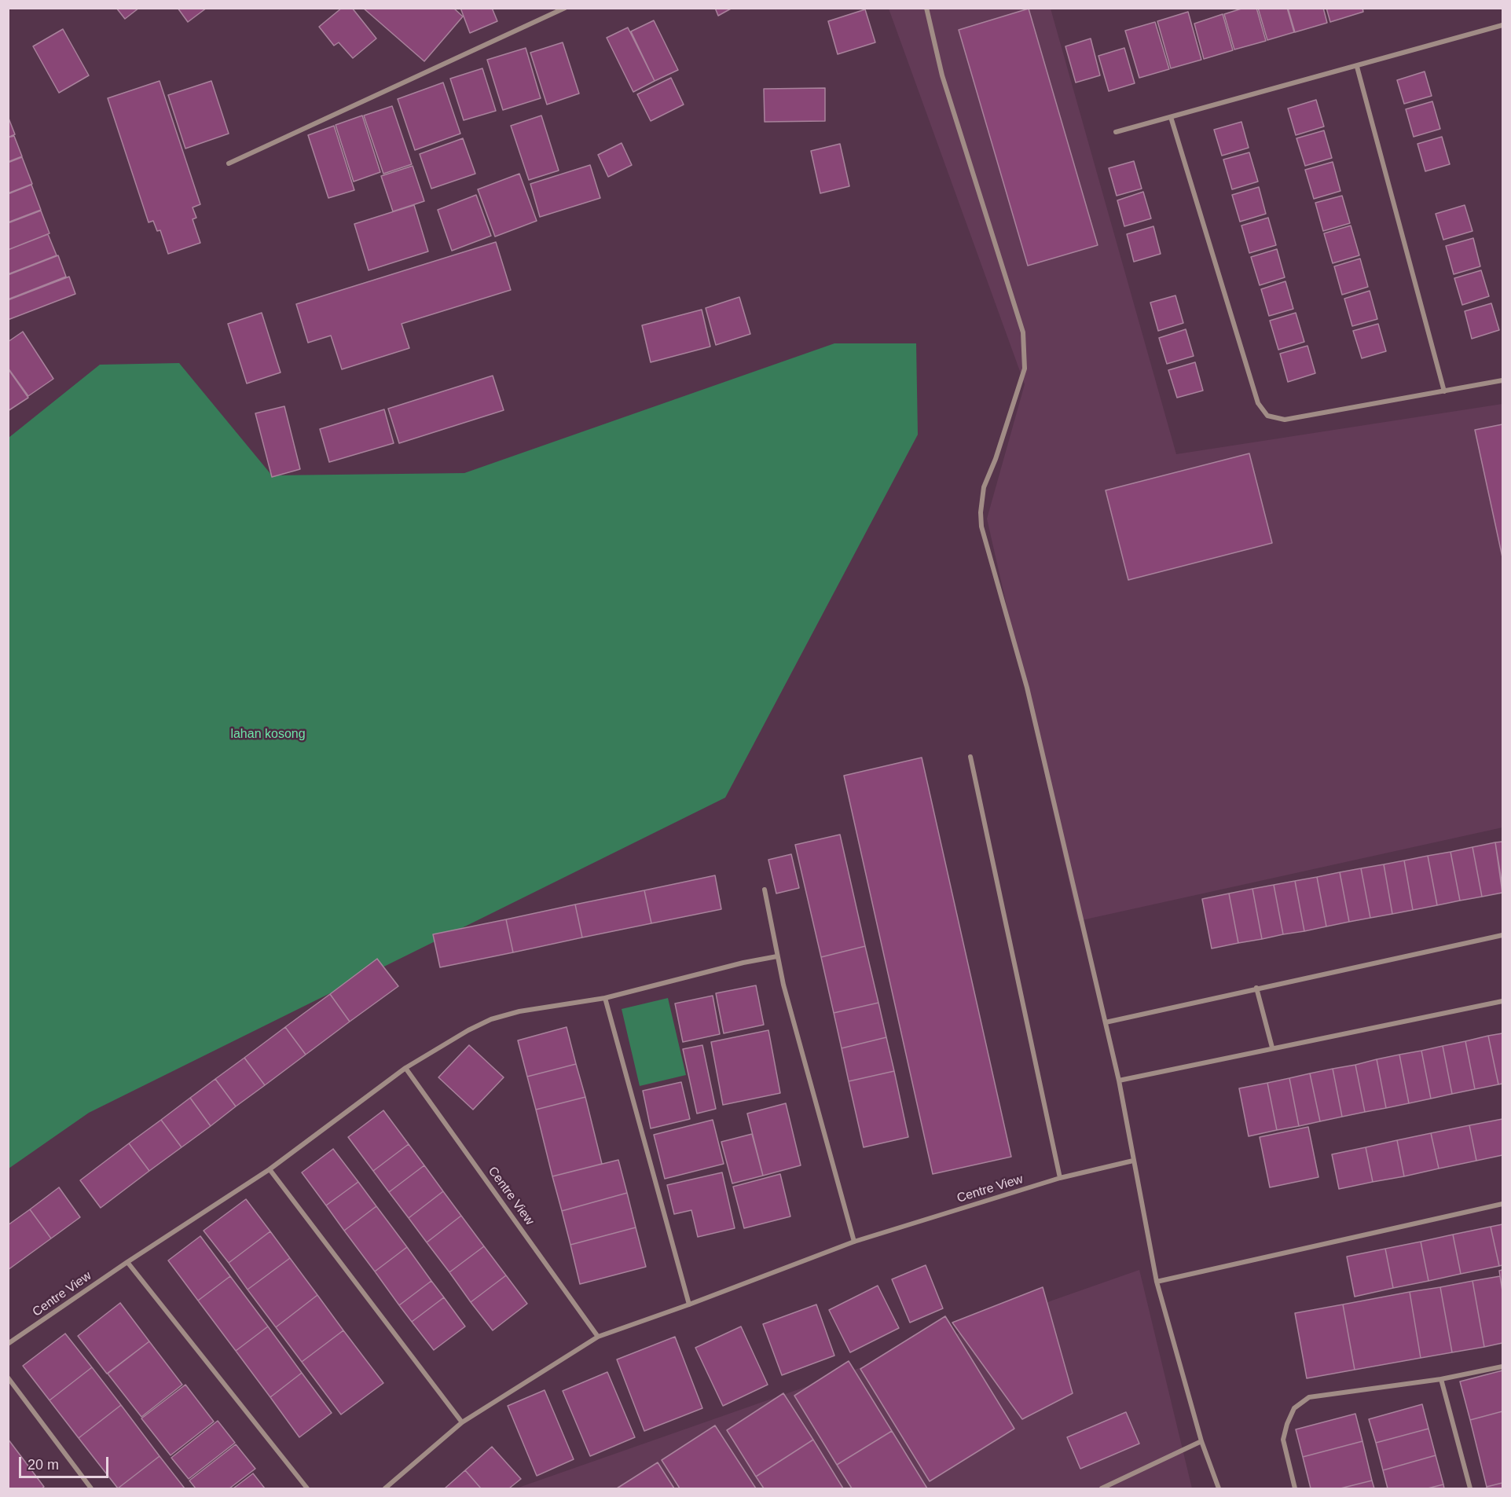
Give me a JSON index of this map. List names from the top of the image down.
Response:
{
  "streets": {
    "street": ["Centre View"]
  },
  "parks": ["lahan kosong"],
  "scale_bar": "20 m"
}
